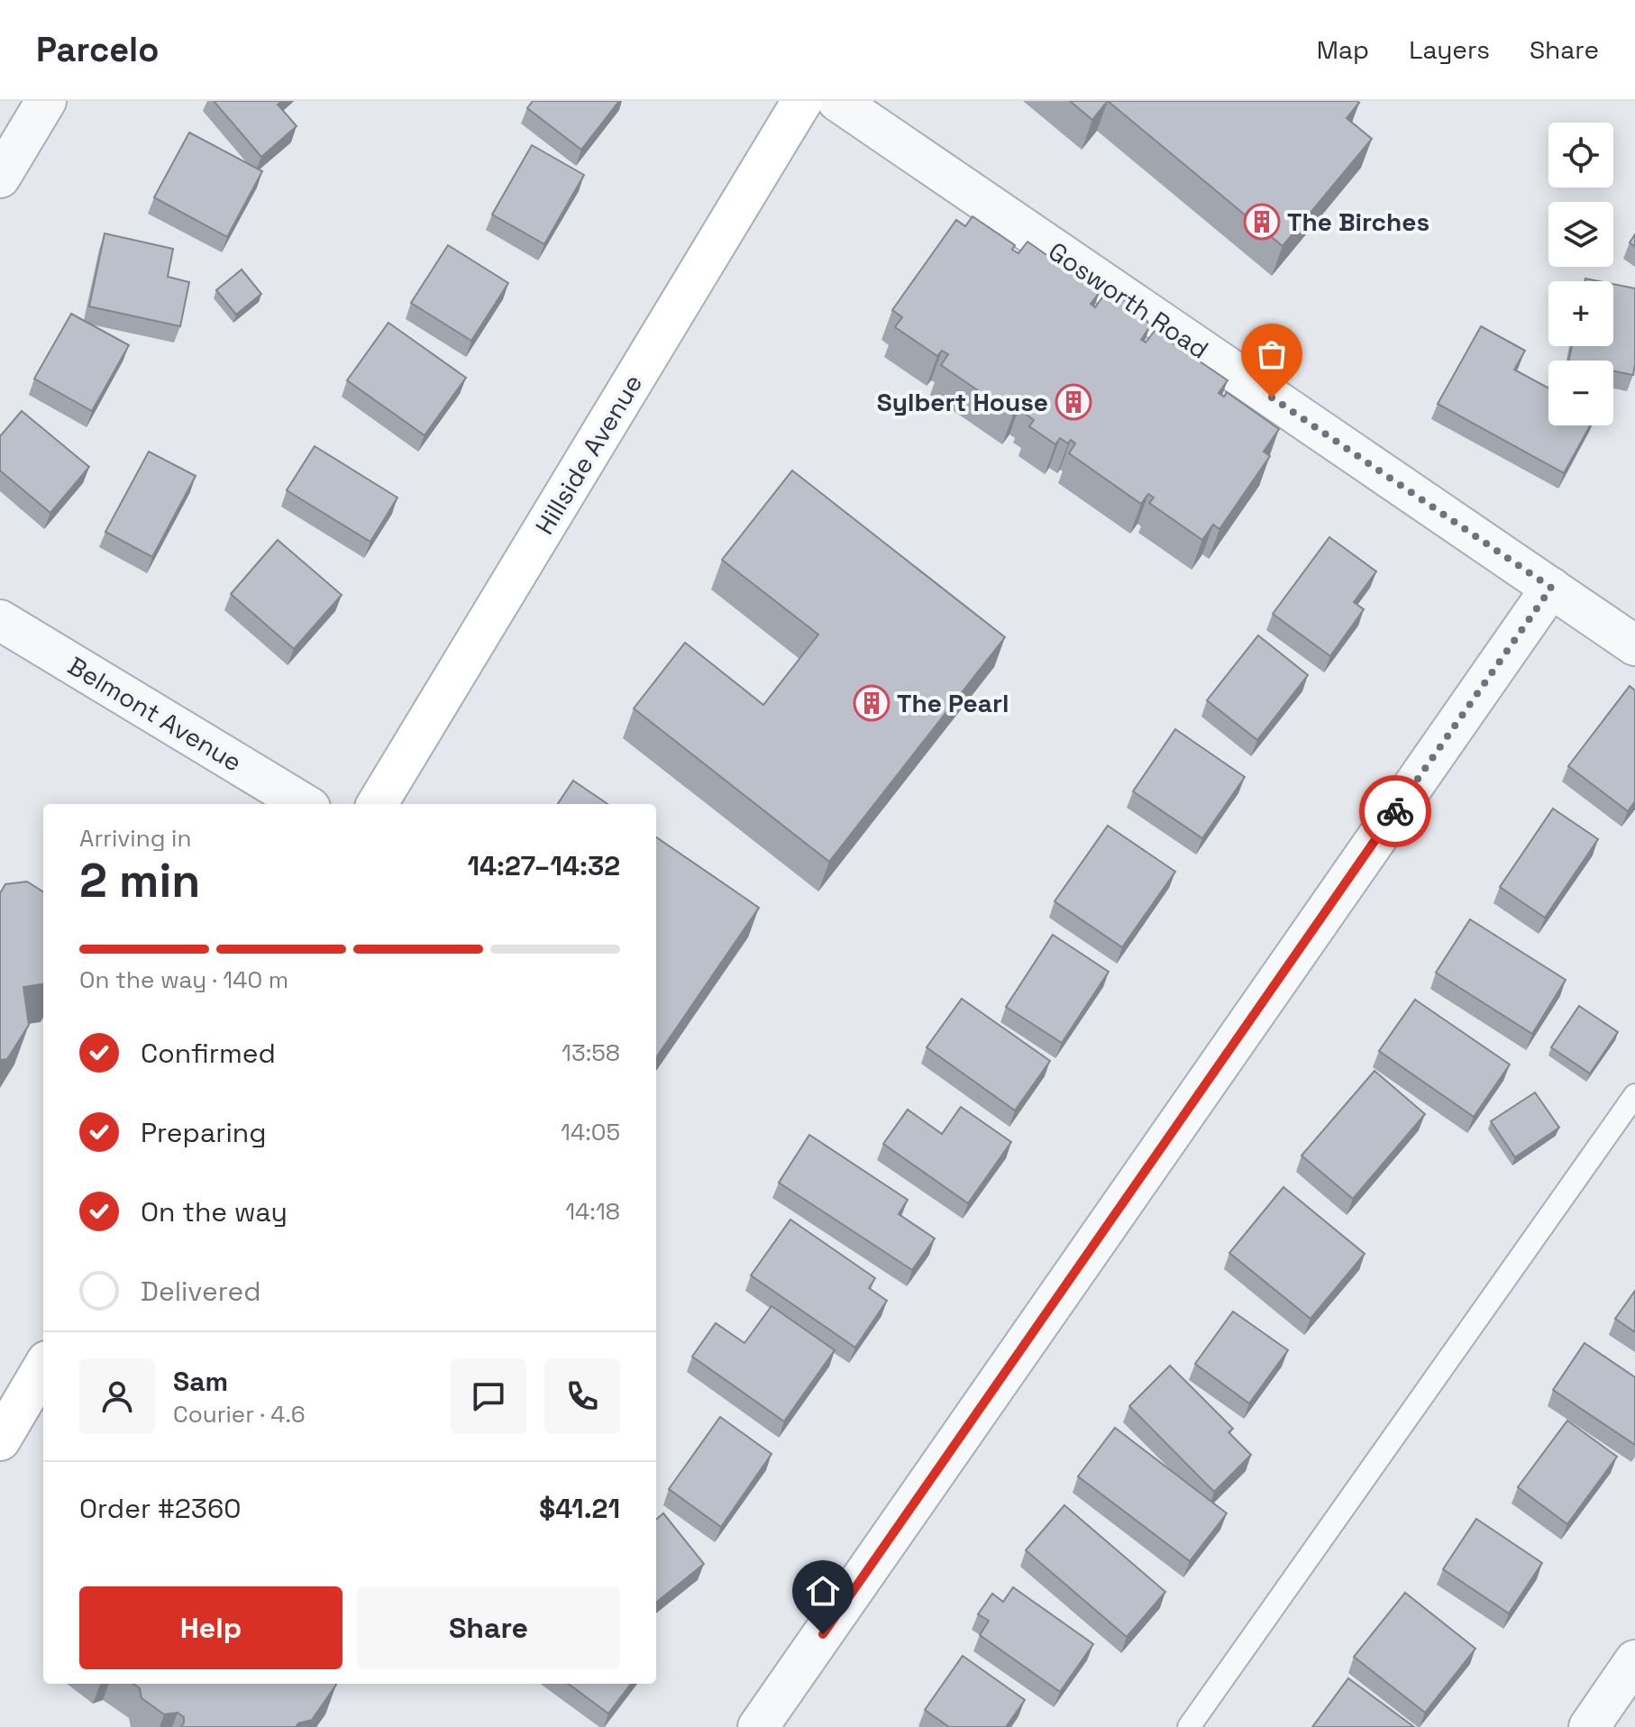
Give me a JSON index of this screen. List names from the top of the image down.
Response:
{
  "streets": {
    "main road": ["Hillside Avenue"],
    "street": ["Gosworth Road", "Belmont Avenue"]
  },
  "places": {
    "building": ["The Birches", "Sylbert House", "The Pearl"]
  },
  "page": {
    "header": "Parcelo",
    "nav": ["Map", "Layers", "Share"],
    "map_buttons": ["+", "−"],
    "heading": ["2 min", "Arriving in", "14:27–14:32"],
    "panel": [
      "Sam",
      "Courier · 4.6",
      "Order #2360",
      "$41.21"
    ],
    "bar": "On the way · 140 m",
    "list": [
      ["Confirmed", "13:58"],
      ["Preparing", "14:05"],
      ["On the way", "14:18"],
      "Delivered"
    ],
    "buttons": ["Help", "Share"]
  }
}
